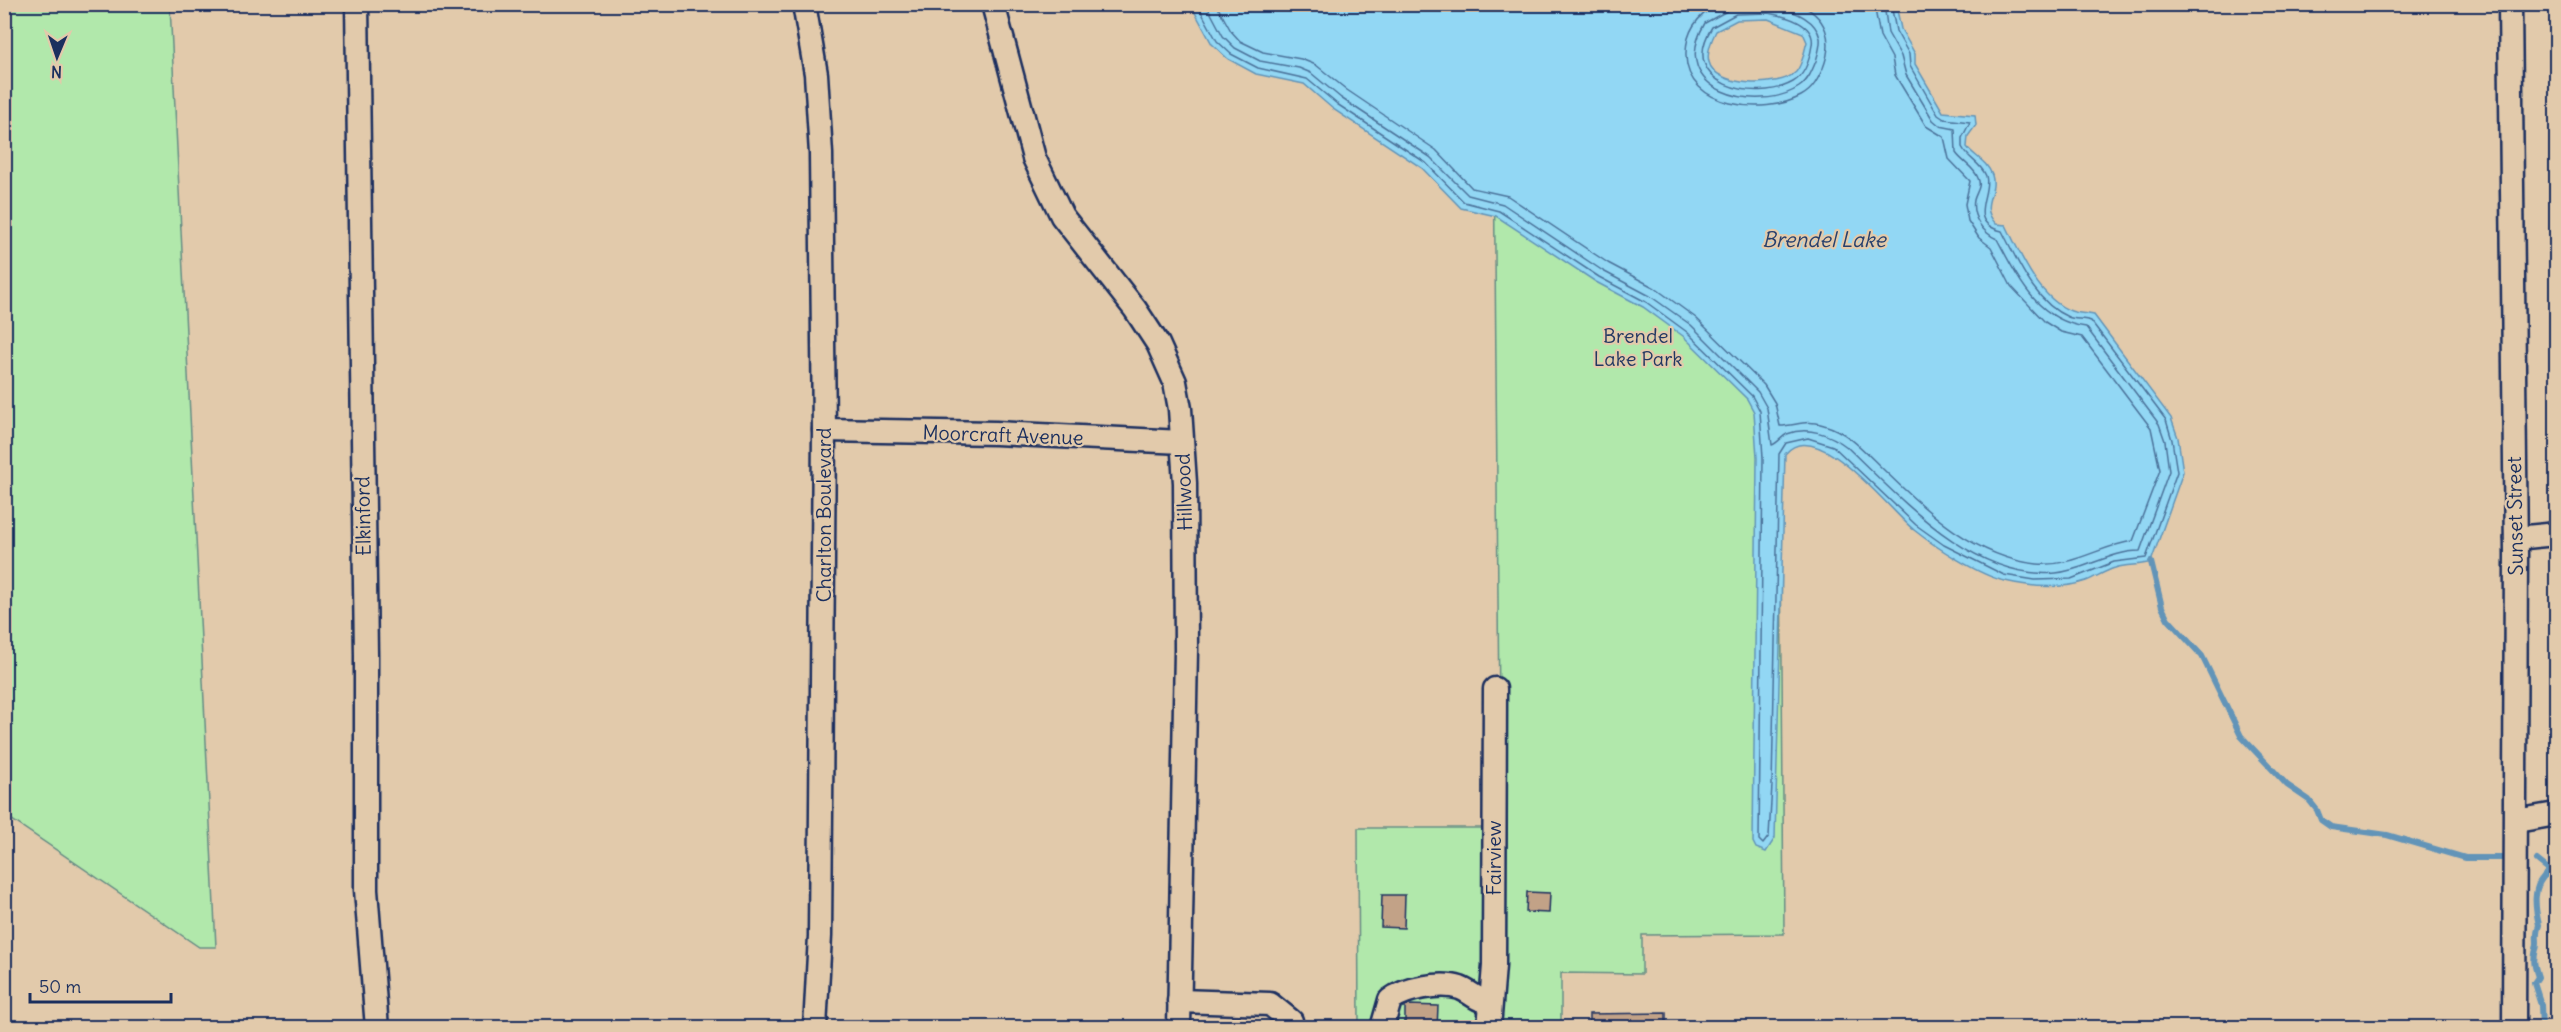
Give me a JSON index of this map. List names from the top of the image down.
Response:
{
  "streets": {
    "street": [
      "Moorcraft Avenue",
      "Hillwood",
      "Charlton Boulevard",
      "Elkinford",
      "Sunset Street",
      "Fairview"
    ]
  },
  "crossings": [
    ["Moorcraft Avenue", "Hillwood"],
    ["Moorcraft Avenue", "Charlton Boulevard"]
  ],
  "water": ["Brendel Lake"],
  "parks": ["Brendel Lake Park"],
  "scale_bar": "50 m",
  "north": "bottom"
}
